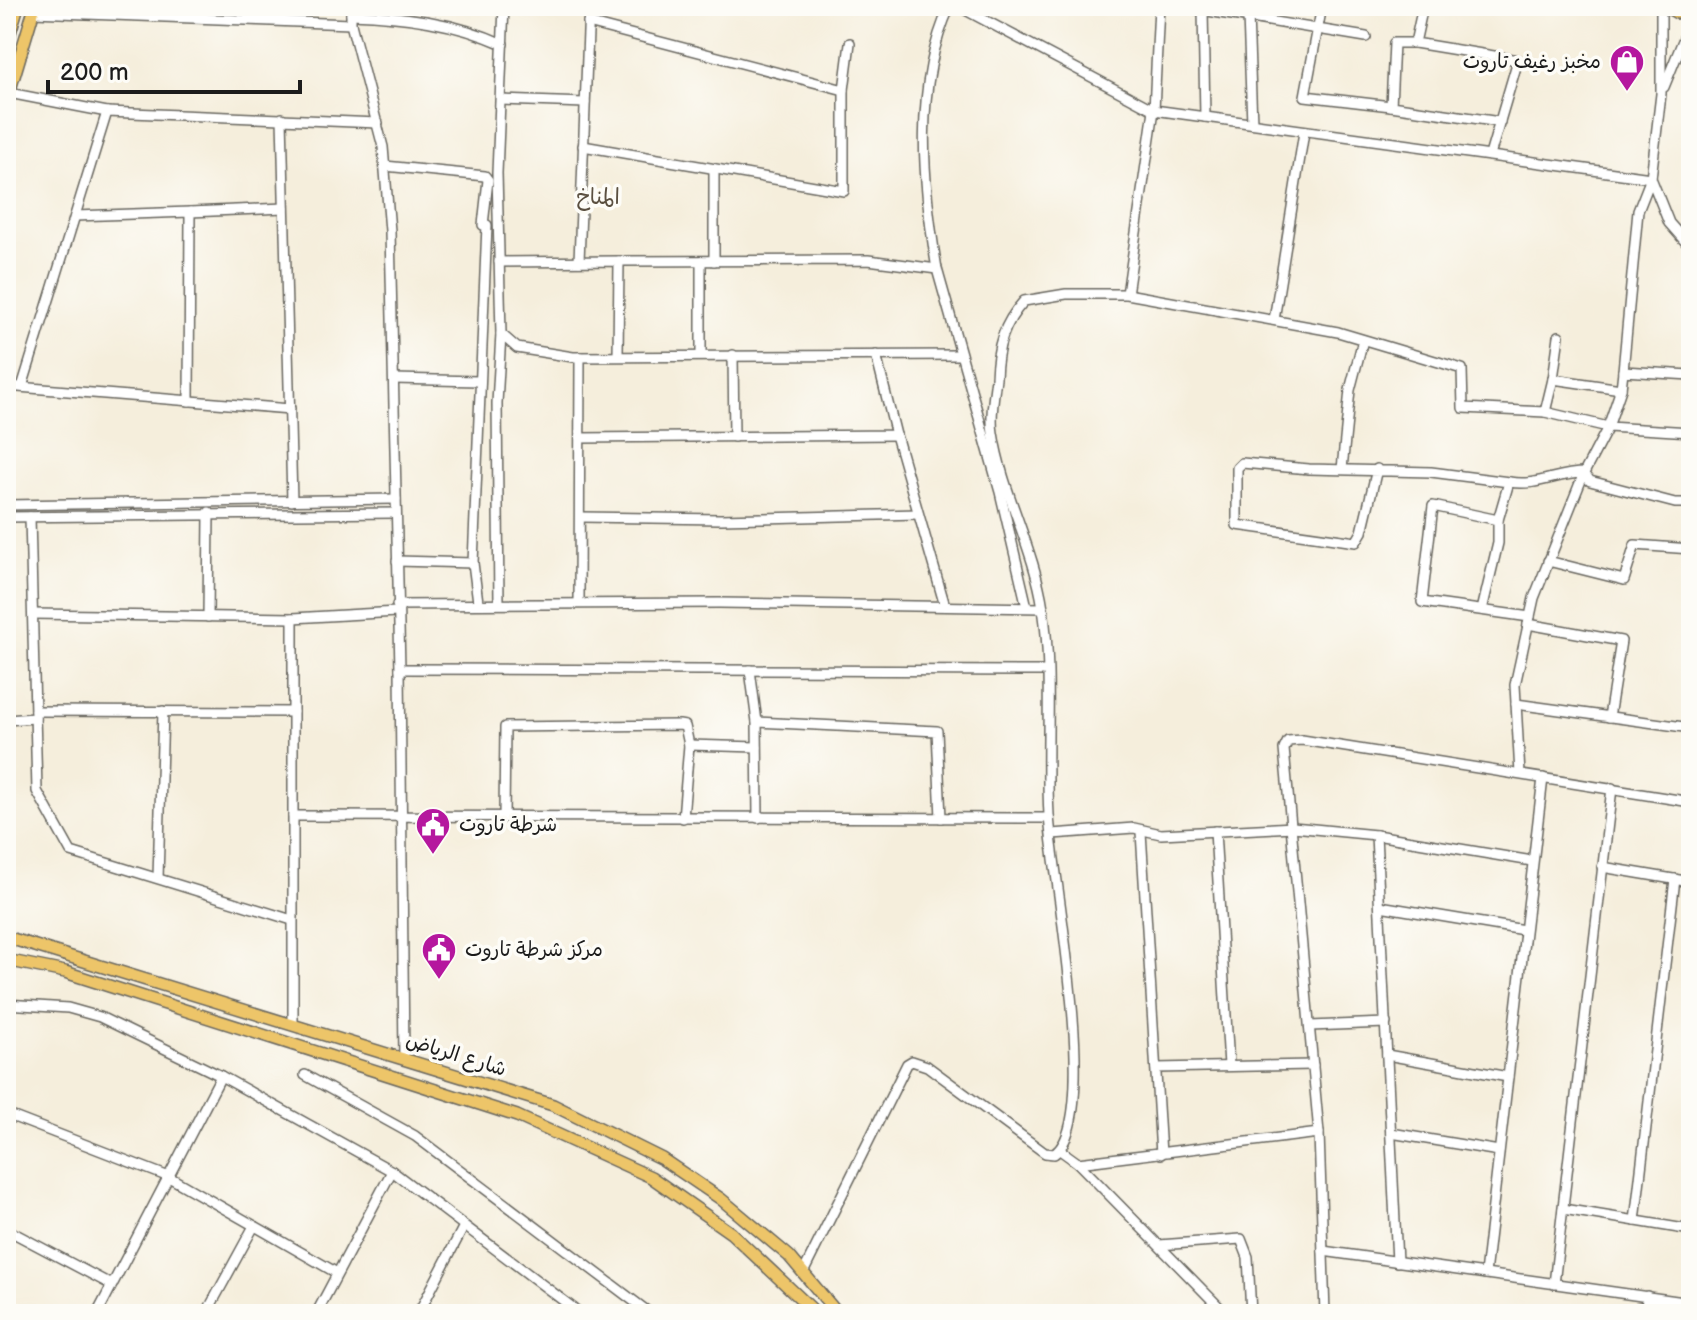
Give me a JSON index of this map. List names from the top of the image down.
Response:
{
  "streets": {
    "main road": ["شارع الرياض"]
  },
  "districts": ["المناخ"],
  "places": {
    "shop": ["مخبز رغيف تاروت"],
    "public building": ["شرطة تاروت", "مركز شرطة تاروت"]
  },
  "scale_bar": "200 m"
}
